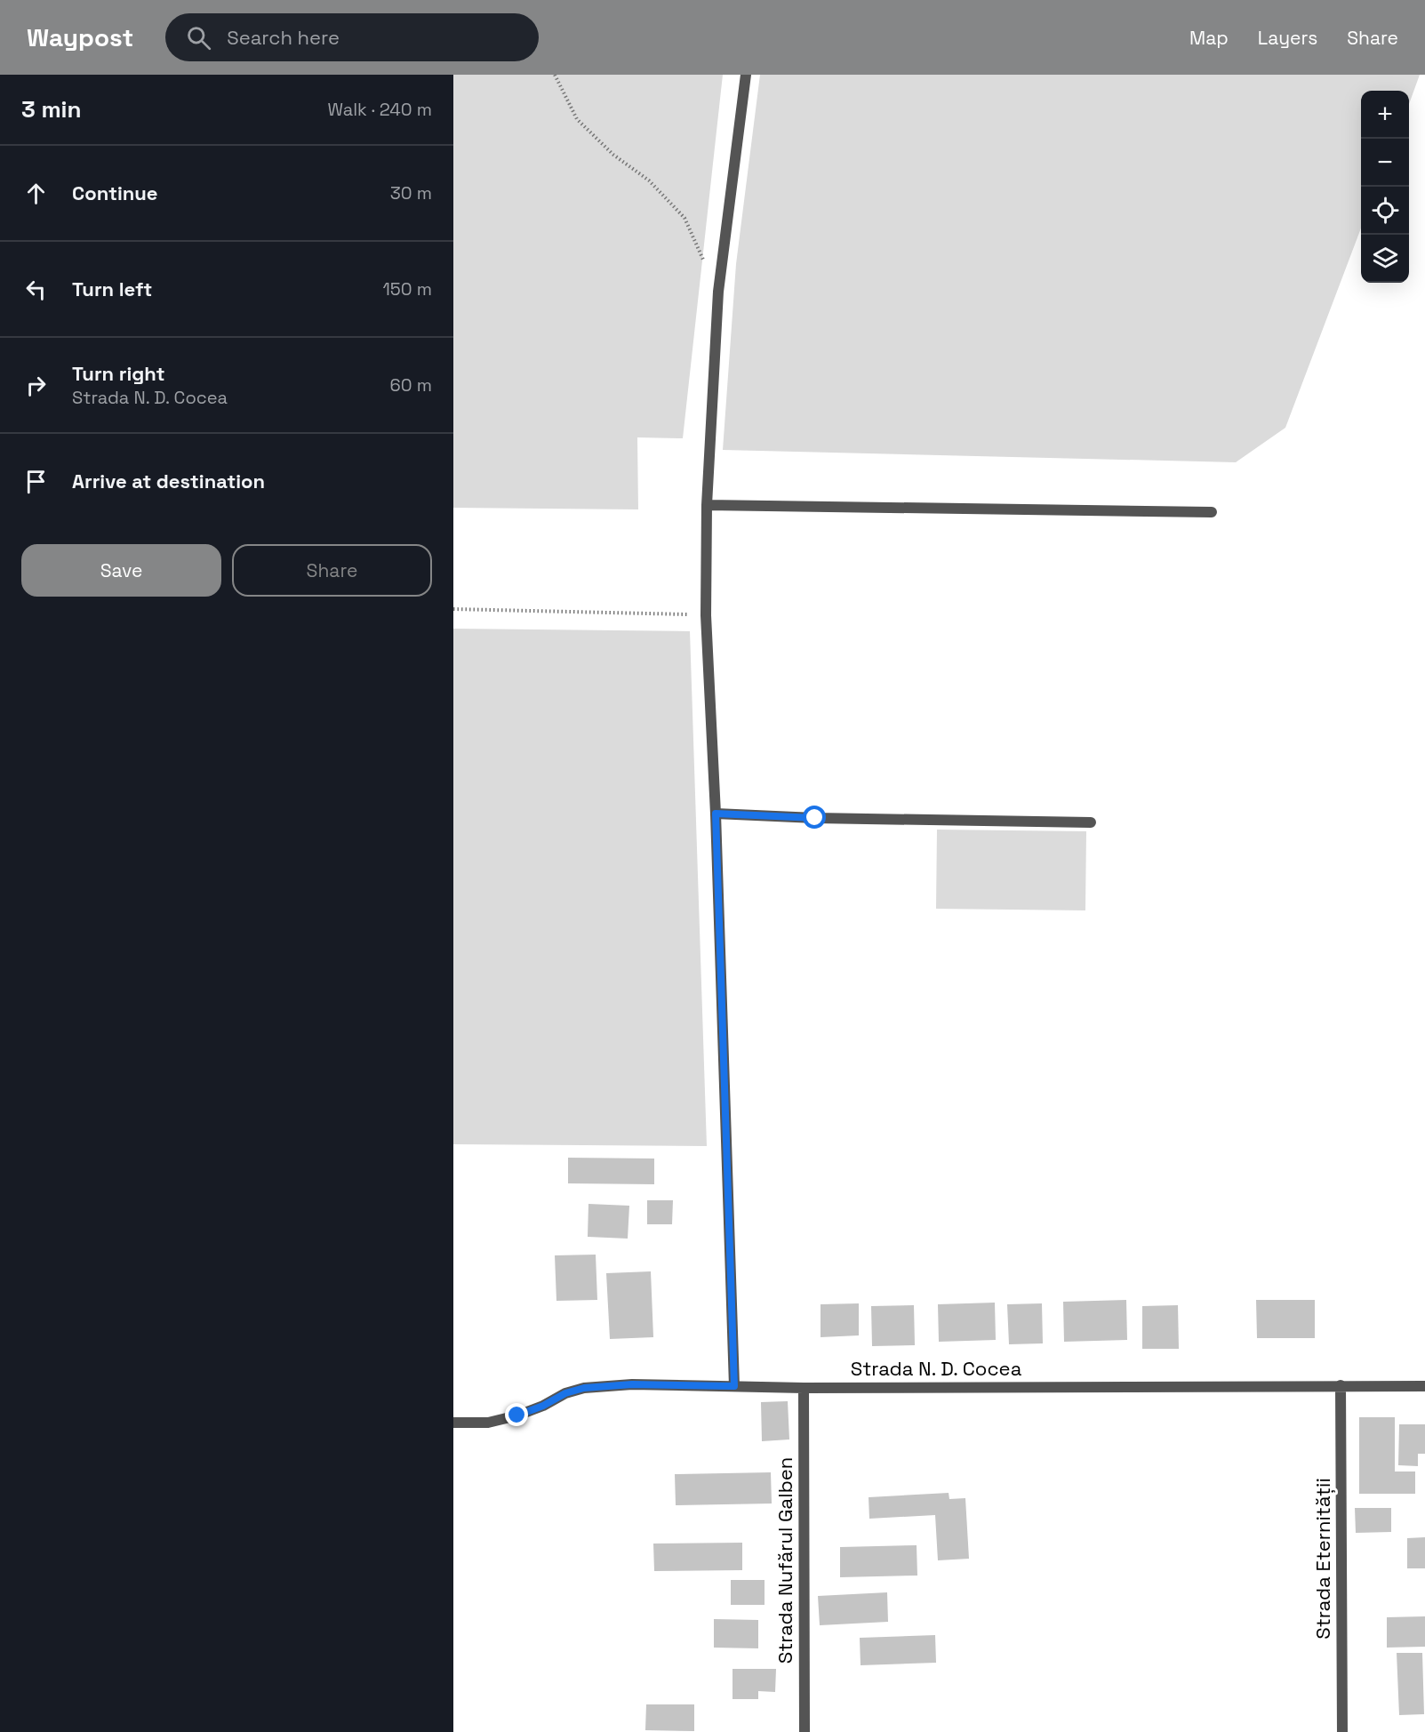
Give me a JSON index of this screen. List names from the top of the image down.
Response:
{
  "streets": {
    "street": ["Strada N. D. Cocea", "Strada Eternității", "Strada Nufărul Galben"]
  },
  "crossings": [
    ["Strada N. D. Cocea", "Strada Eternității"],
    ["Strada N. D. Cocea", "Strada Nufărul Galben"]
  ],
  "page": {
    "header": "Waypost",
    "search": "Search here",
    "nav": ["Map", "Layers", "Share"],
    "heading": ["3 min", "Walk · 240 m"],
    "map_buttons": ["+", "−"],
    "list": [
      ["Continue", "30 m"],
      ["Turn left", "150 m"],
      ["Turn right", "Strada N. D. Cocea", "60 m"],
      "Arrive at destination"
    ],
    "buttons": ["Save", "Share"]
  }
}
